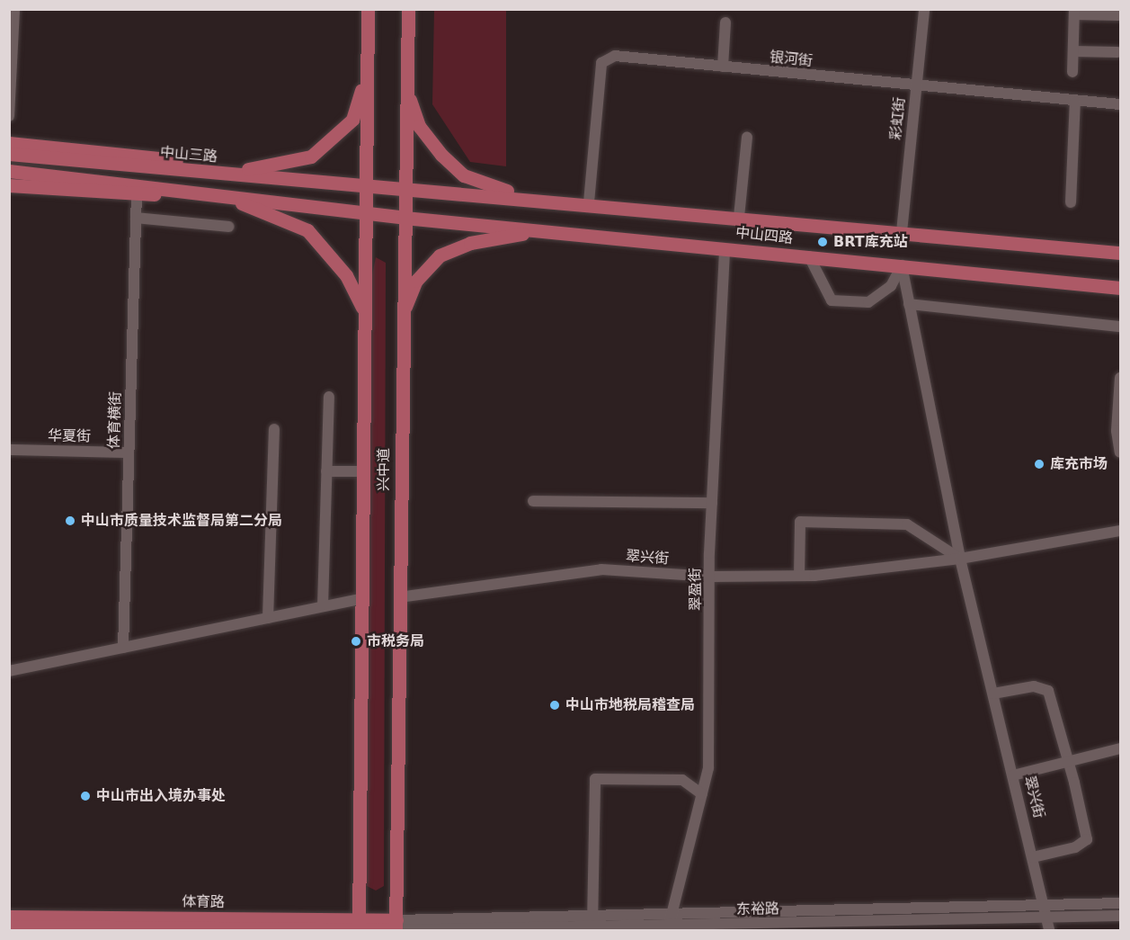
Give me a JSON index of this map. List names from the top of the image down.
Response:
{
  "streets": {
    "main road": [
      "中山三路",
      "中山四路",
      "兴中道",
      "体育路"
    ],
    "street": [
      "银河街",
      "彩虹街",
      "体育横街",
      "华夏街",
      "翠兴街",
      "翠盈街",
      "东裕路"
    ]
  },
  "crossings": [
    ["银河街", "彩虹街"],
    ["银河街", "中山四路"],
    ["彩虹街", "中山四路"],
    ["中山三路", "中山四路"],
    ["中山三路", "兴中道"],
    ["中山四路", "兴中道"],
    ["中山四路", "翠盈街"],
    ["体育横街", "华夏街"],
    ["兴中道", "翠兴街"],
    ["兴中道", "体育路"],
    ["兴中道", "东裕路"],
    ["翠兴街", "翠盈街"],
    ["翠兴街", "东裕路"],
    ["翠盈街", "东裕路"],
    ["体育路", "东裕路"]
  ],
  "places": [
    "BRT库充站",
    "库充市场",
    "中山市质量技术监督局第二分局",
    "市税务局",
    "中山市地税局稽查局",
    "中山市出入境办事处"
  ]
}
